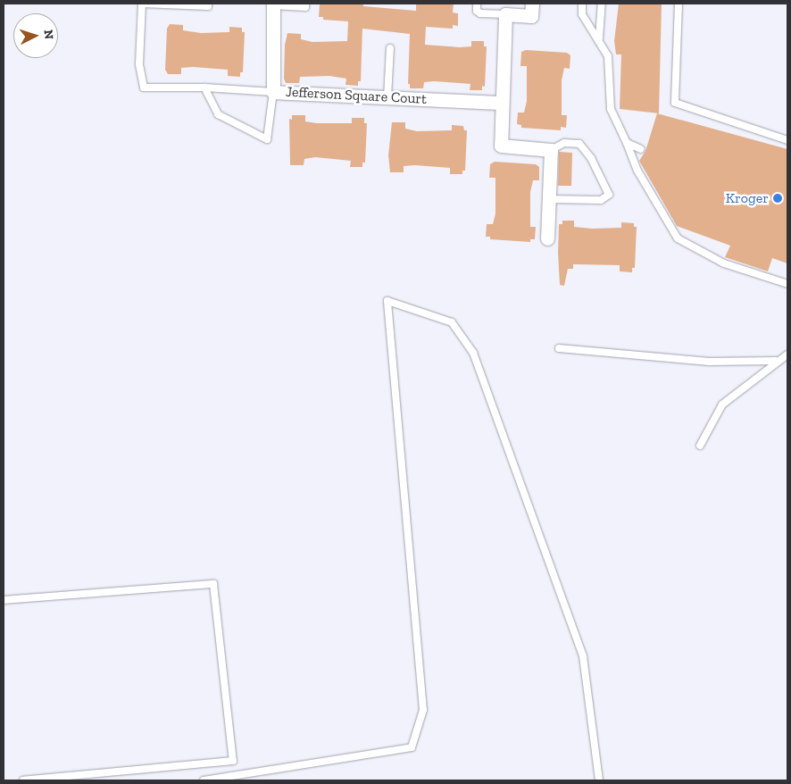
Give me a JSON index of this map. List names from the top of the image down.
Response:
{
  "streets": {
    "street": ["Jefferson Square Court"]
  },
  "places": ["Kroger"],
  "north": "right"
}
